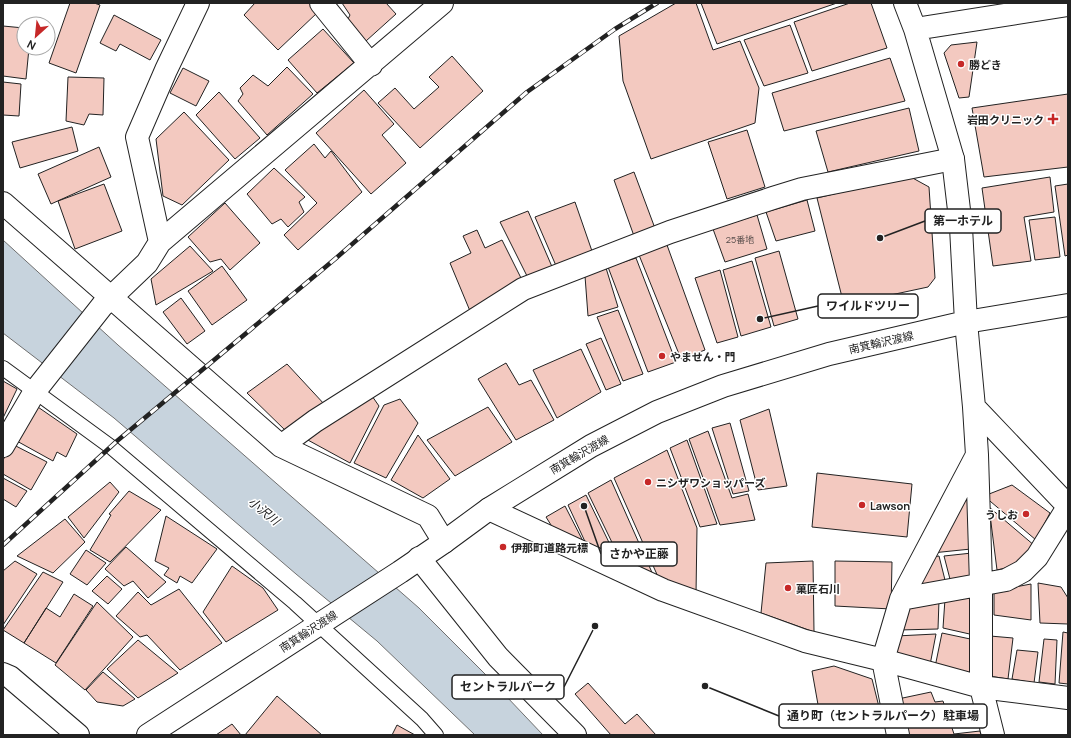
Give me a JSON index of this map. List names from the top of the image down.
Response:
{
  "streets": {
    "main road": ["南箕輪沢渡線"]
  },
  "water": ["小沢川"],
  "places": {
    "other": [
      "勝どき",
      "第一ホテル",
      "ワイルドツリー",
      "やません・門",
      "ニシザワショッパーズ",
      "Lawson",
      "さかや正藤",
      "うしお",
      "伊那町道路元標",
      "菓匠石川",
      "セントラルパーク",
      "通り町（セントラルパーク）駐車場"
    ],
    "health": ["岩田クリニック"]
  },
  "house_numbers": ["25番地"],
  "north": "bottom left"
}
